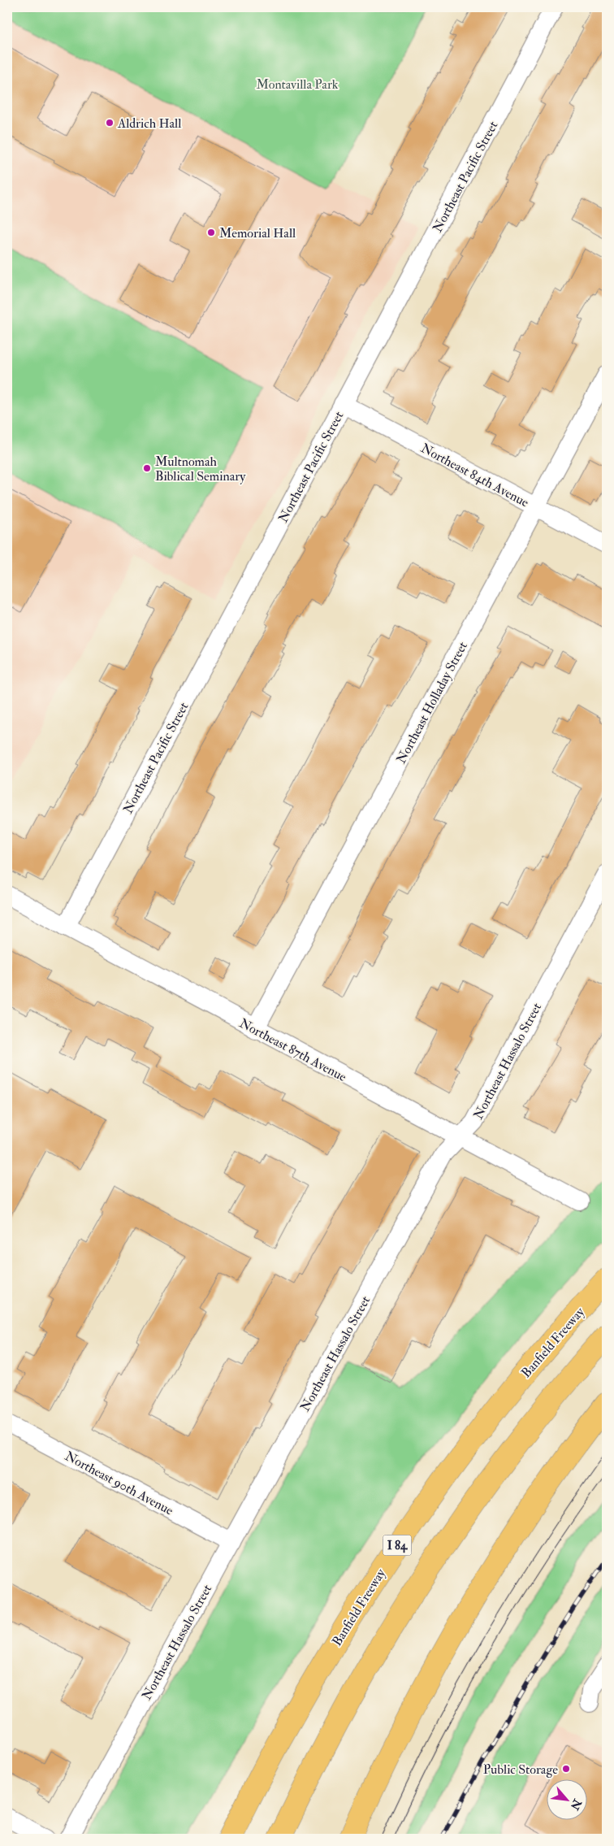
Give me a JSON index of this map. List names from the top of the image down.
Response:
{
  "streets": {
    "highway": ["Banfield Freeway", "I 84"],
    "street": [
      "Northeast Pacific Street",
      "Northeast 84th Avenue",
      "Northeast Holladay Street",
      "Northeast 87th Avenue",
      "Northeast Hassalo Street",
      "Northeast 90th Avenue"
    ]
  },
  "crossings": [
    ["Northeast Pacific Street", "Northeast 84th Avenue"],
    ["Northeast Pacific Street", "Northeast 87th Avenue"],
    ["Northeast 84th Avenue", "Northeast Holladay Street"],
    ["Northeast Holladay Street", "Northeast 87th Avenue"],
    ["Northeast 87th Avenue", "Northeast Hassalo Street"],
    ["Northeast Hassalo Street", "Northeast 90th Avenue"]
  ],
  "parks": ["Montavilla Park"],
  "places": [
    "Aldrich Hall",
    "Memorial Hall",
    "Multnomah Biblical Seminary",
    "Public Storage"
  ],
  "north": "bottom right"
}
